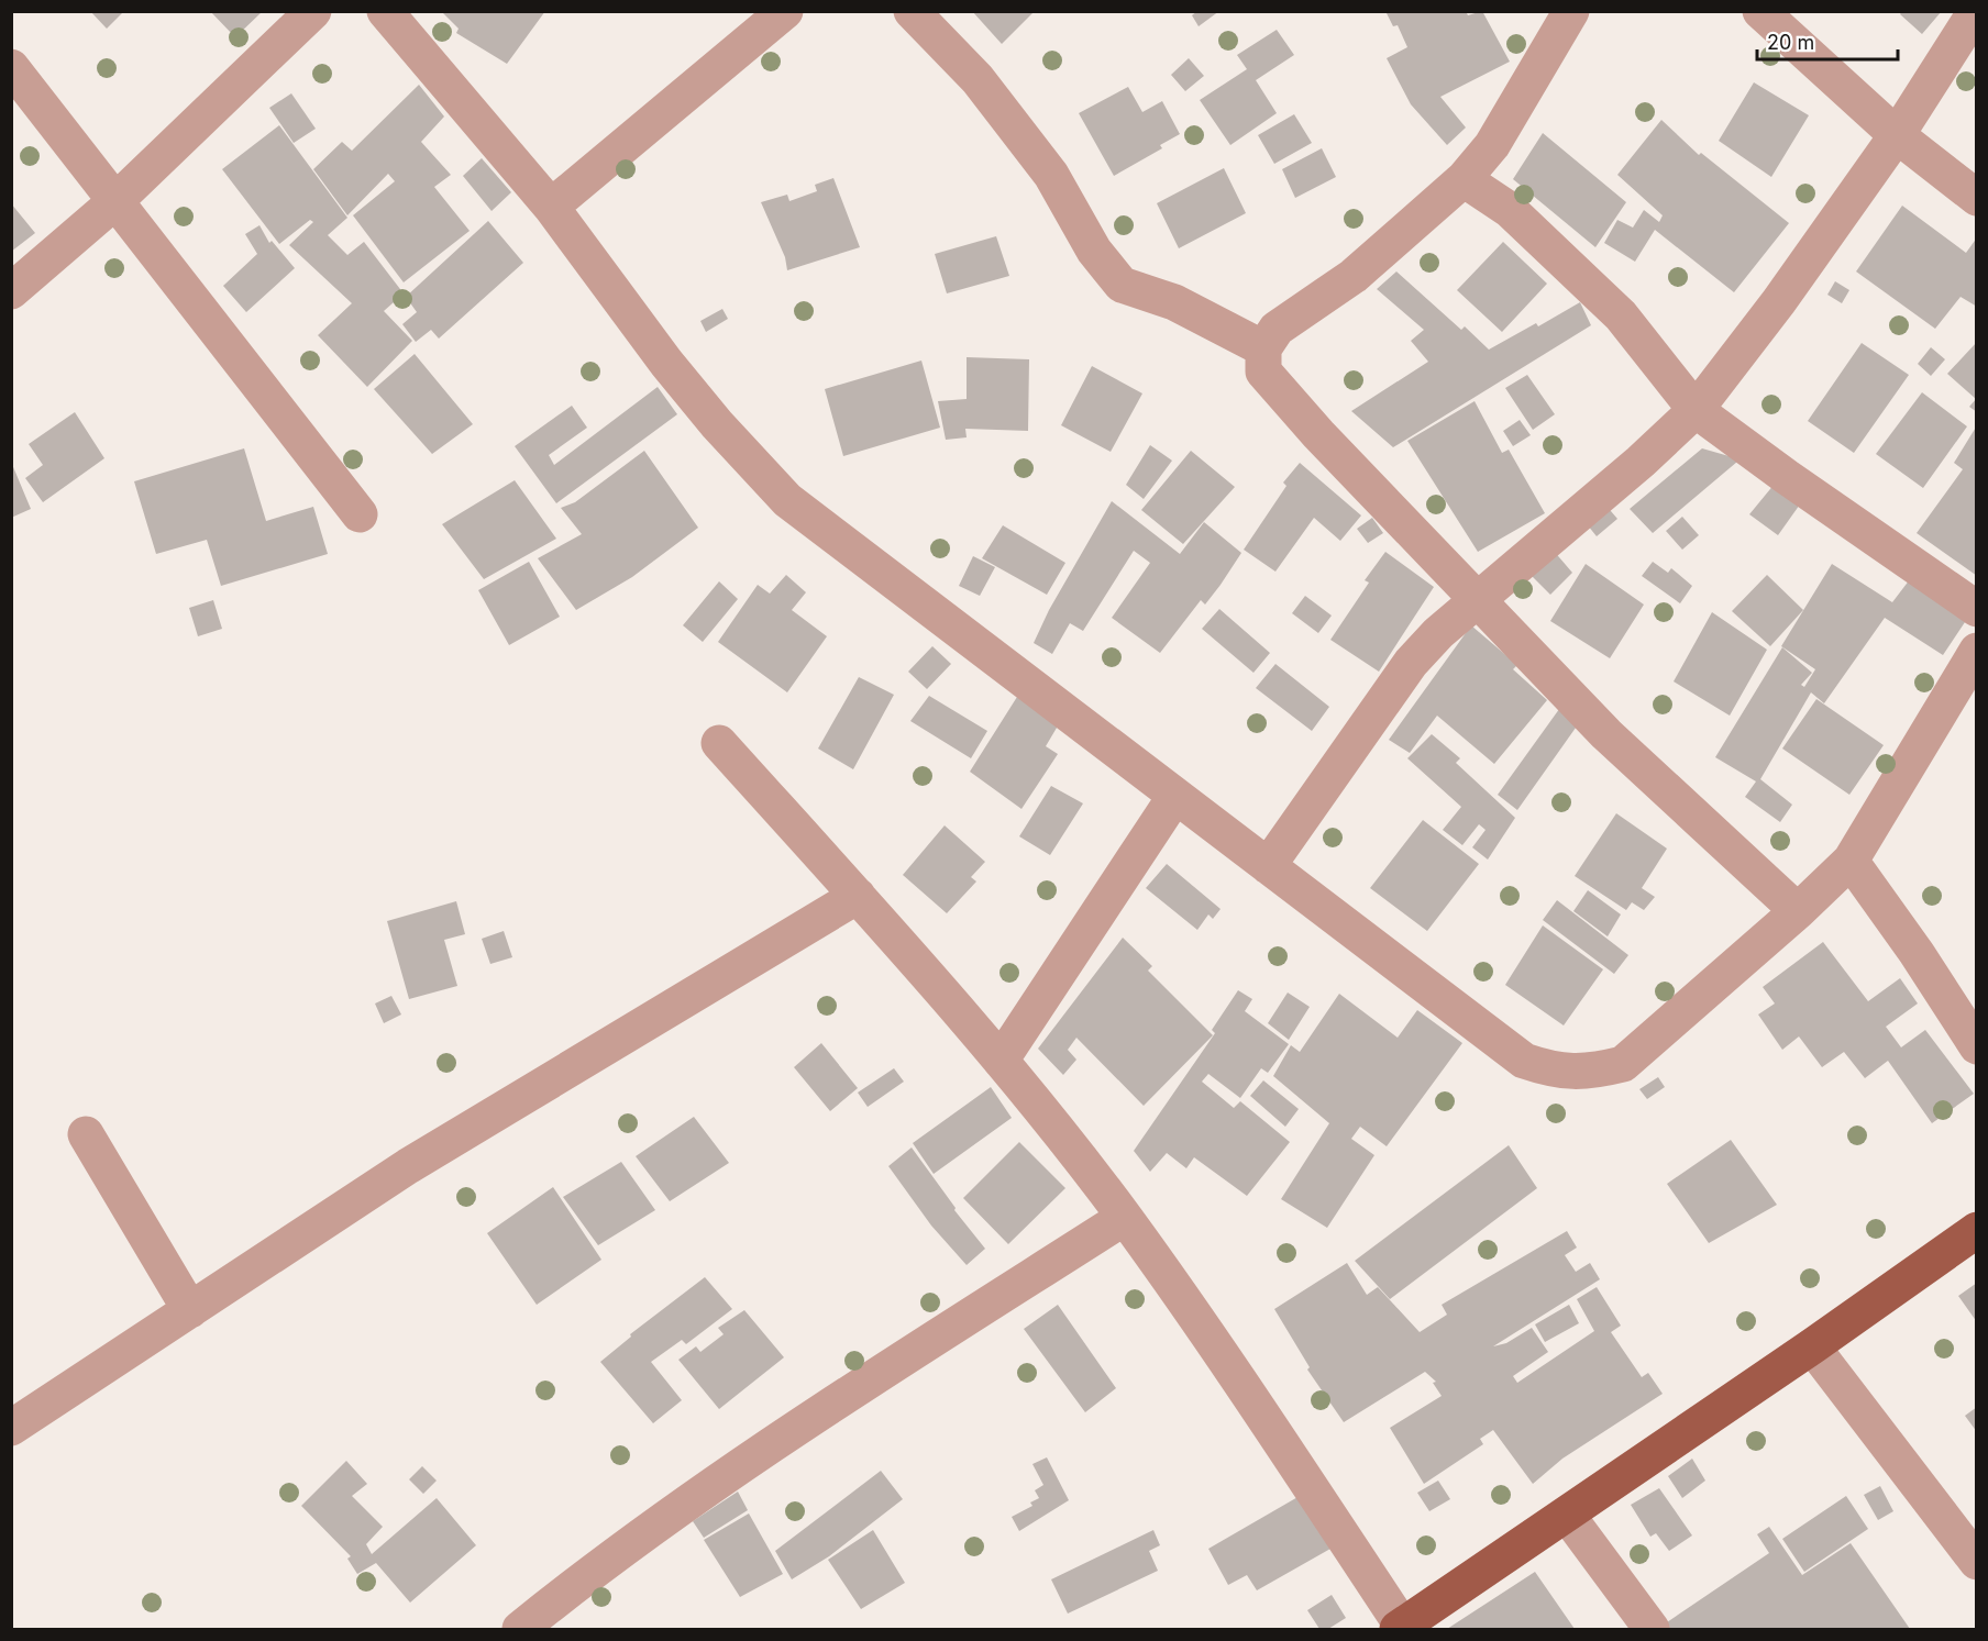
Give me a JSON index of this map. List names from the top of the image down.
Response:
{
  "scale_bar": "20 m"
}
